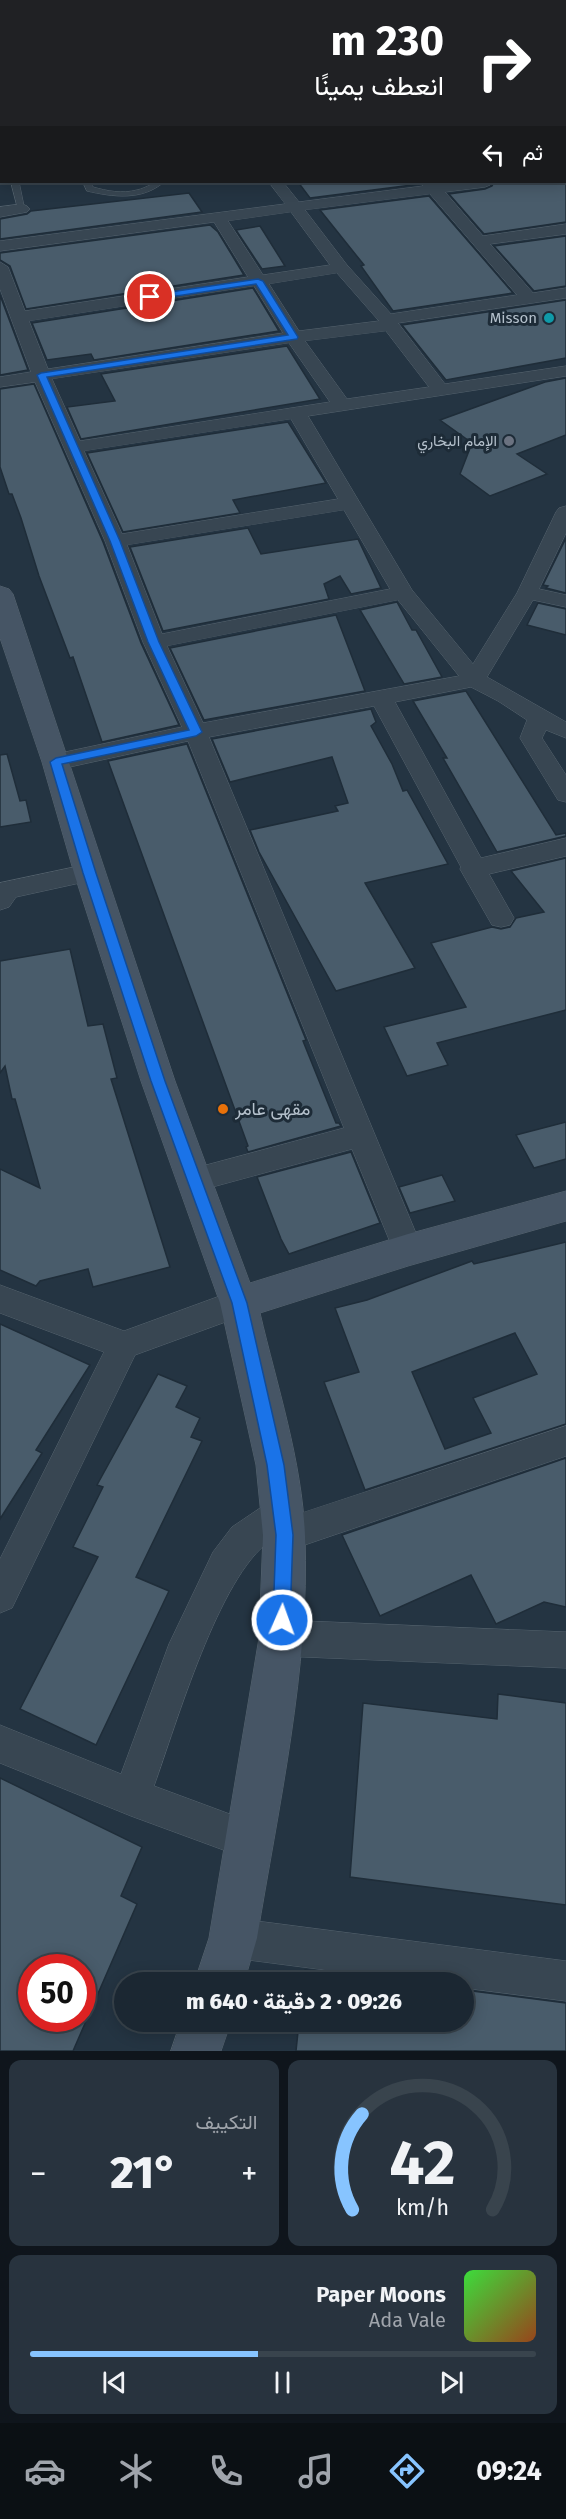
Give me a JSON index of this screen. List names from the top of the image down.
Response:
{
  "places": ["Misson", "الإمام البخاري", "مقهى عامر"],
  "page": {
    "turn": ["230 m", "انعطف يمينًا"],
    "then": "ثم",
    "limit": "50",
    "trip": "09:26 · 2 دقيقة · 640 m",
    "tile": "التكييف",
    "heat": ["−", "21°", "+"],
    "song": ["Paper Moons", "Ada Vale"],
    "tabs": "09:24",
    "gauge": ["42", "km/h"]
  }
}
